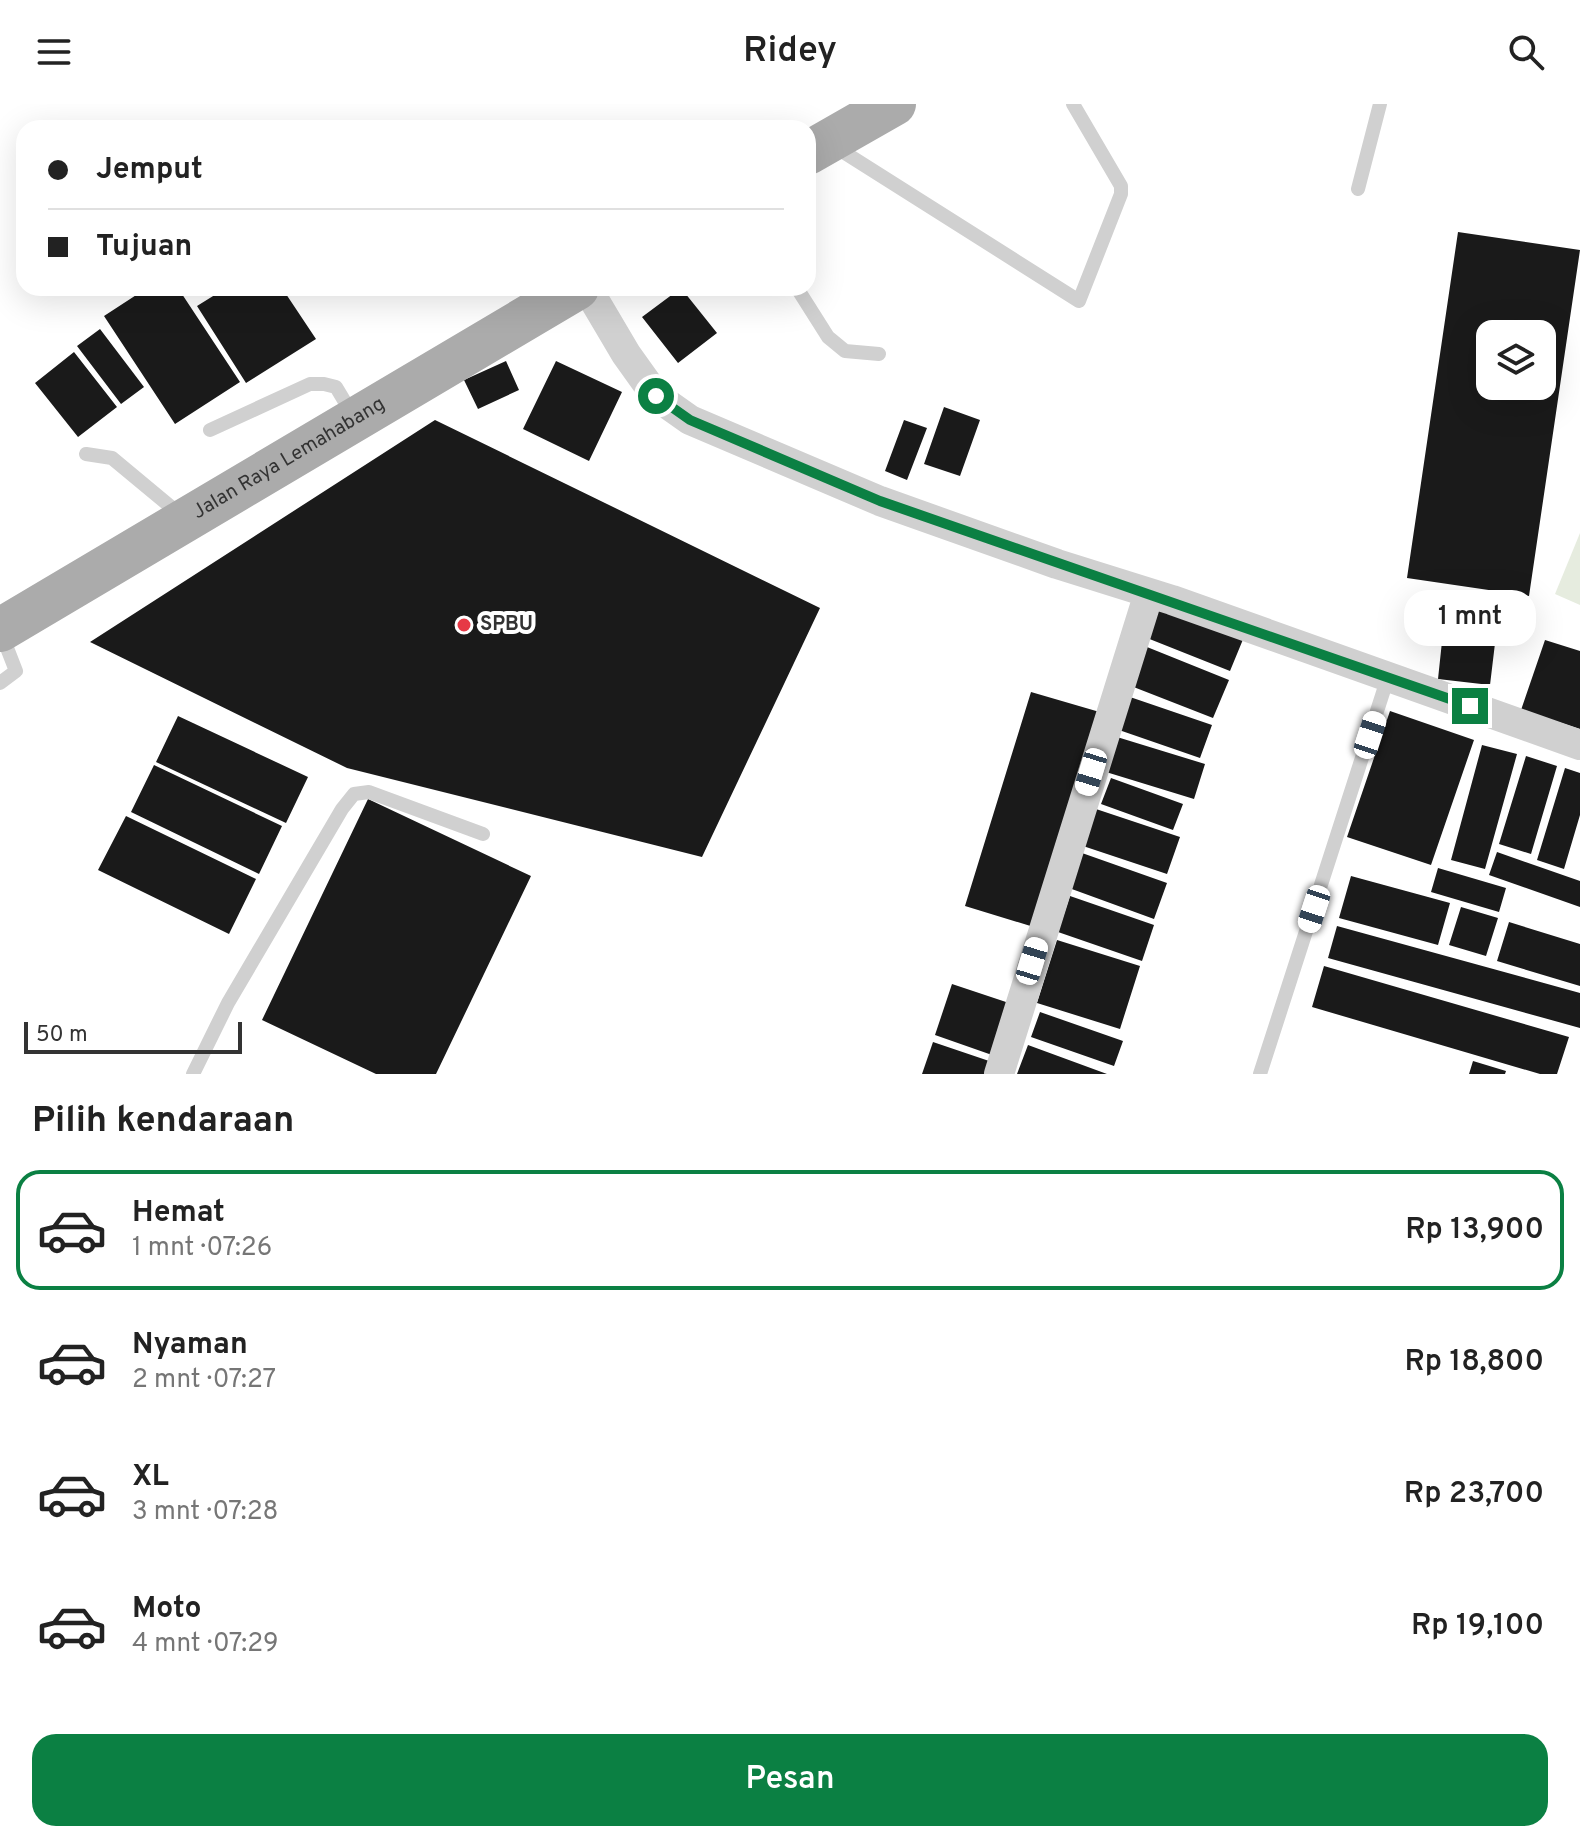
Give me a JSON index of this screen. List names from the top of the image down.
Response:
{
  "streets": {
    "main road": ["Jalan Raya Lemahabang"]
  },
  "places": ["SPBU"],
  "scale_bar": "50 m",
  "page": {
    "header": "Ridey",
    "banner": ["Jemput", "Tujuan"],
    "bubble": "1 mnt",
    "scale": "50 m",
    "heading": "Pilih kendaraan",
    "list": [
      {
        "name": "Hemat",
        "note": "1 mnt · 07:26",
        "value": "Rp 13,900"
      },
      {
        "name": "Nyaman",
        "note": "2 mnt · 07:27",
        "value": "Rp 18,800"
      },
      {
        "name": "XL",
        "note": "3 mnt · 07:28",
        "value": "Rp 23,700"
      },
      {
        "name": "Moto",
        "note": "4 mnt · 07:29",
        "value": "Rp 19,100"
      }
    ],
    "buttons": "Pesan"
  }
}
